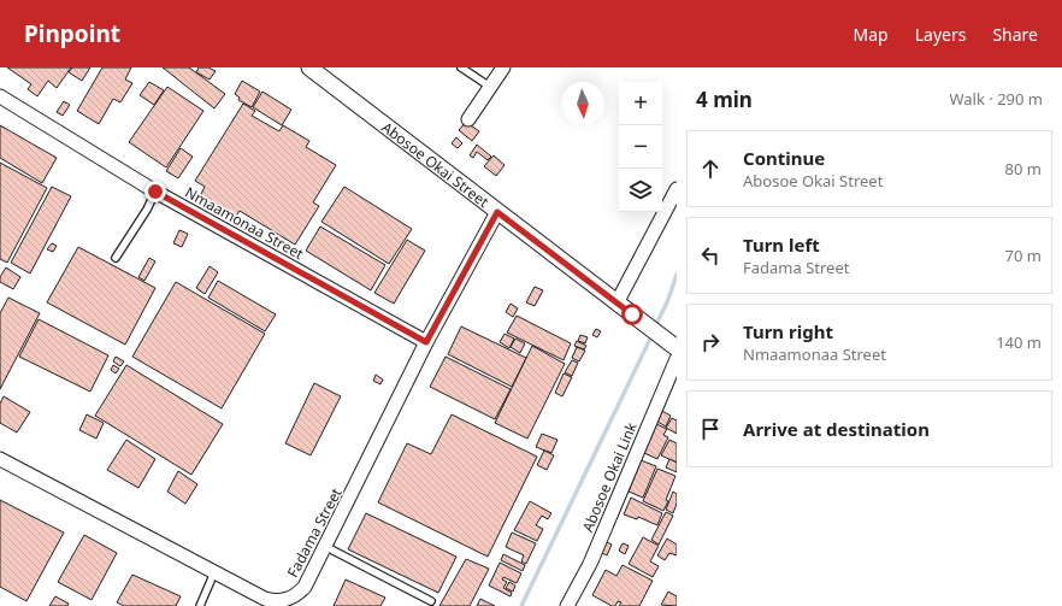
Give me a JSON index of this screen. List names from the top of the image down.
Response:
{
  "streets": {
    "street": [
      "Abosoe Okai Street",
      "Nmaamonaa Street",
      "Abosoe Okai Link",
      "Fadama Street"
    ]
  },
  "crossings": [
    ["Abosoe Okai Street", "Fadama Street"],
    ["Nmaamonaa Street", "Fadama Street"]
  ],
  "north": "bottom",
  "page": {
    "header": "Pinpoint",
    "nav": ["Map", "Layers", "Share"],
    "heading": ["4 min", "Walk · 290 m"],
    "map_buttons": ["+", "−"],
    "list": [
      ["Continue", "Abosoe Okai Street", "80 m"],
      ["Turn left", "Fadama Street", "70 m"],
      ["Turn right", "Nmaamonaa Street", "140 m"],
      "Arrive at destination"
    ]
  }
}
